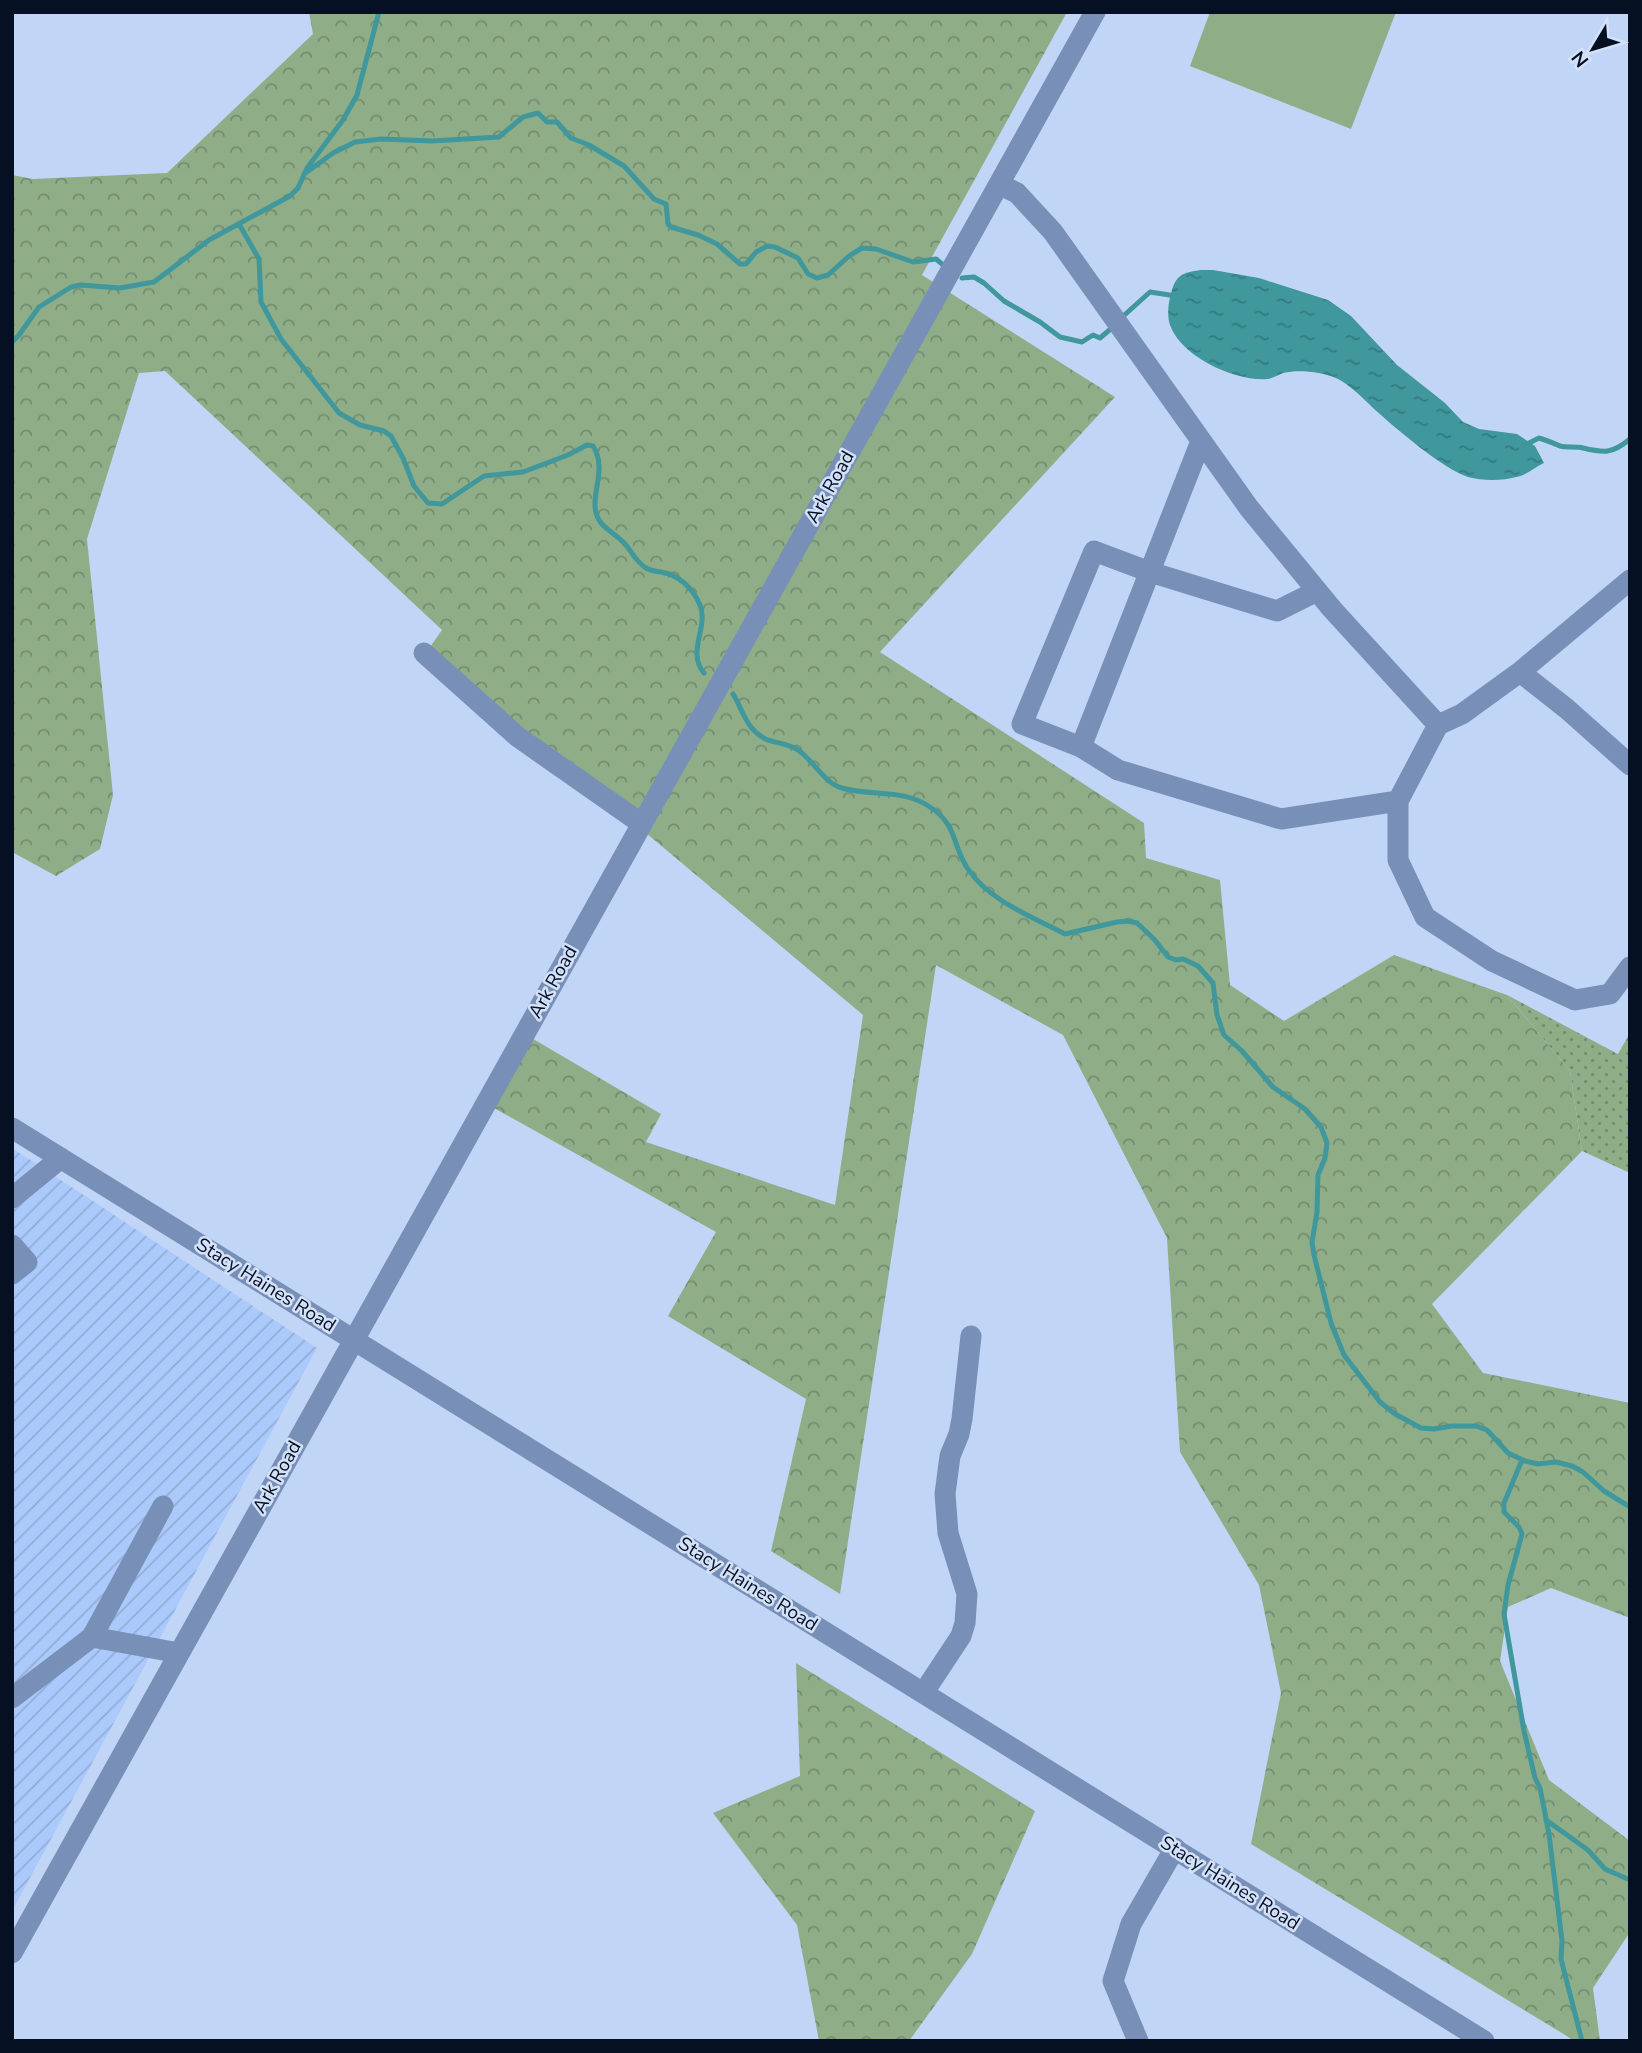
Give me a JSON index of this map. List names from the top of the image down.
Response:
{
  "streets": {
    "street": ["Ark Road", "Stacy Haines Road"]
  },
  "crossings": [
    ["Ark Road", "Stacy Haines Road"]
  ],
  "north": "bottom left"
}
